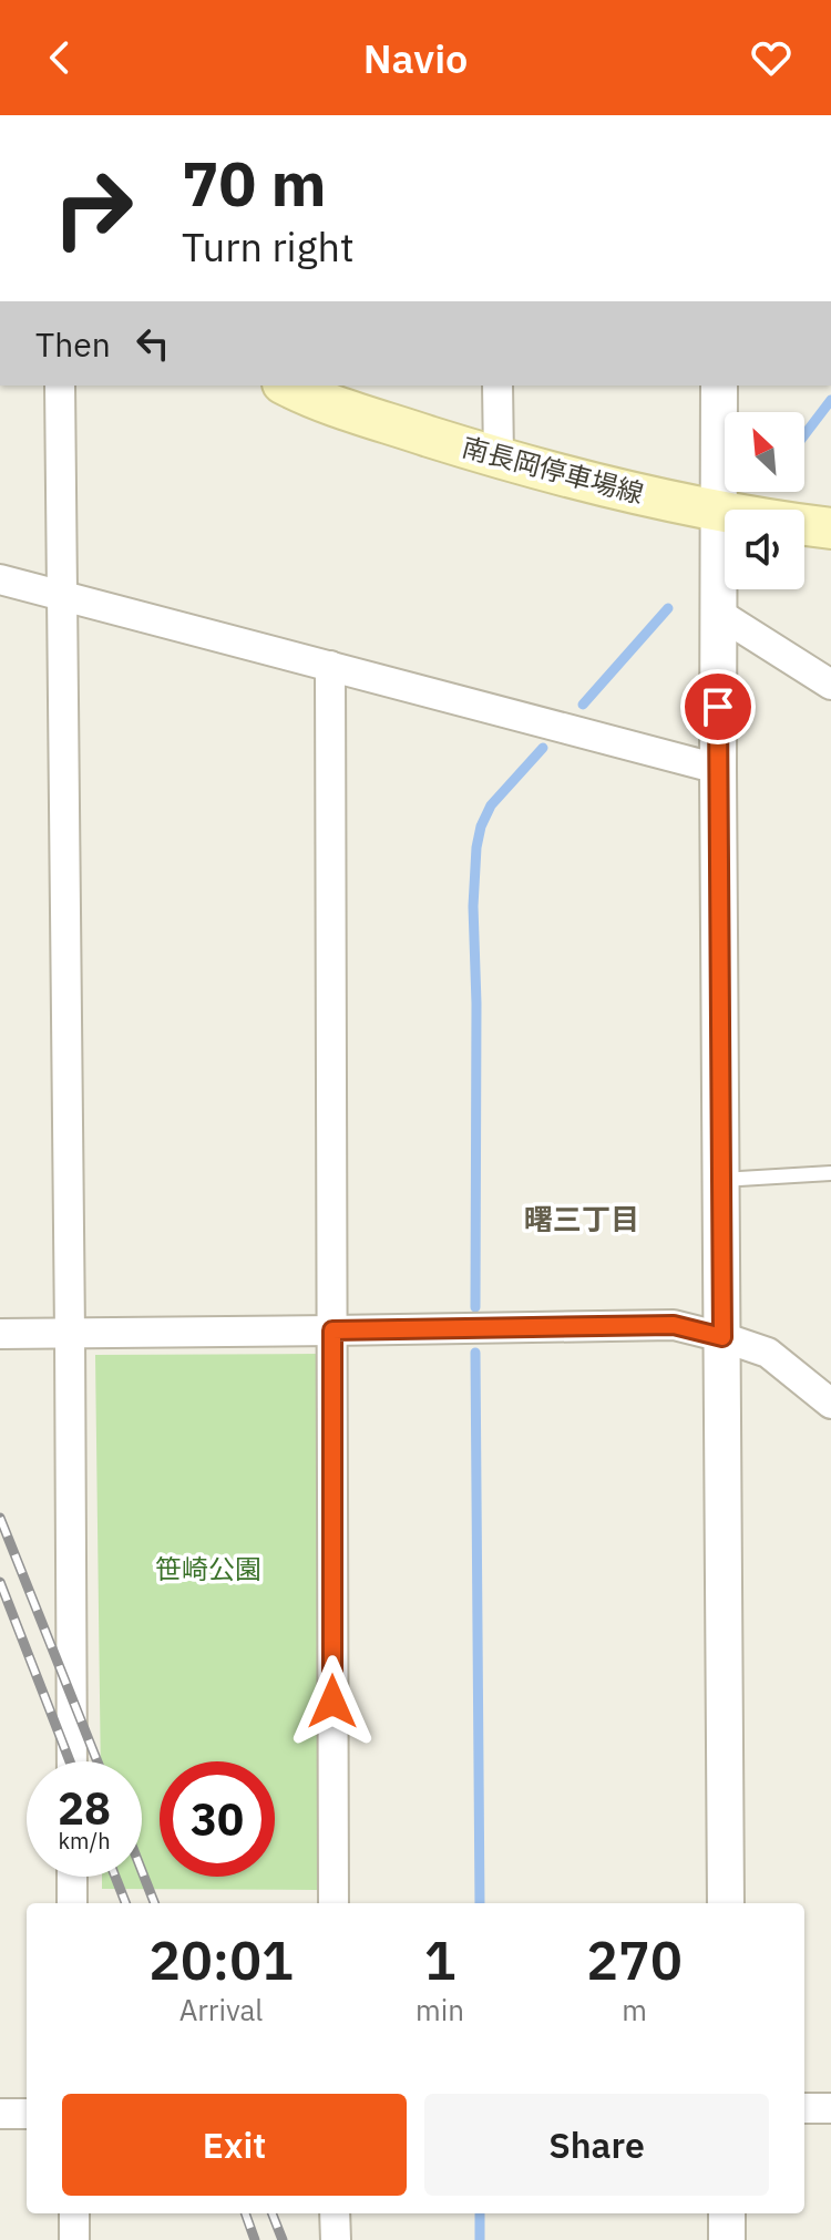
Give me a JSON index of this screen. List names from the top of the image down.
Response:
{
  "streets": {
    "main road": ["南長岡停車場線"]
  },
  "districts": ["曙三丁目"],
  "parks": ["笹崎公園"],
  "north": "top left",
  "page": {
    "header": "Navio",
    "turn": ["70 m", "Turn right"],
    "then": "Then",
    "speed": "28 km/h",
    "limit": "30",
    "eta": [
      "20:01",
      "Arrival",
      "1",
      "min",
      "270",
      "m"
    ],
    "buttons": ["Exit", "Share"]
  }
}
